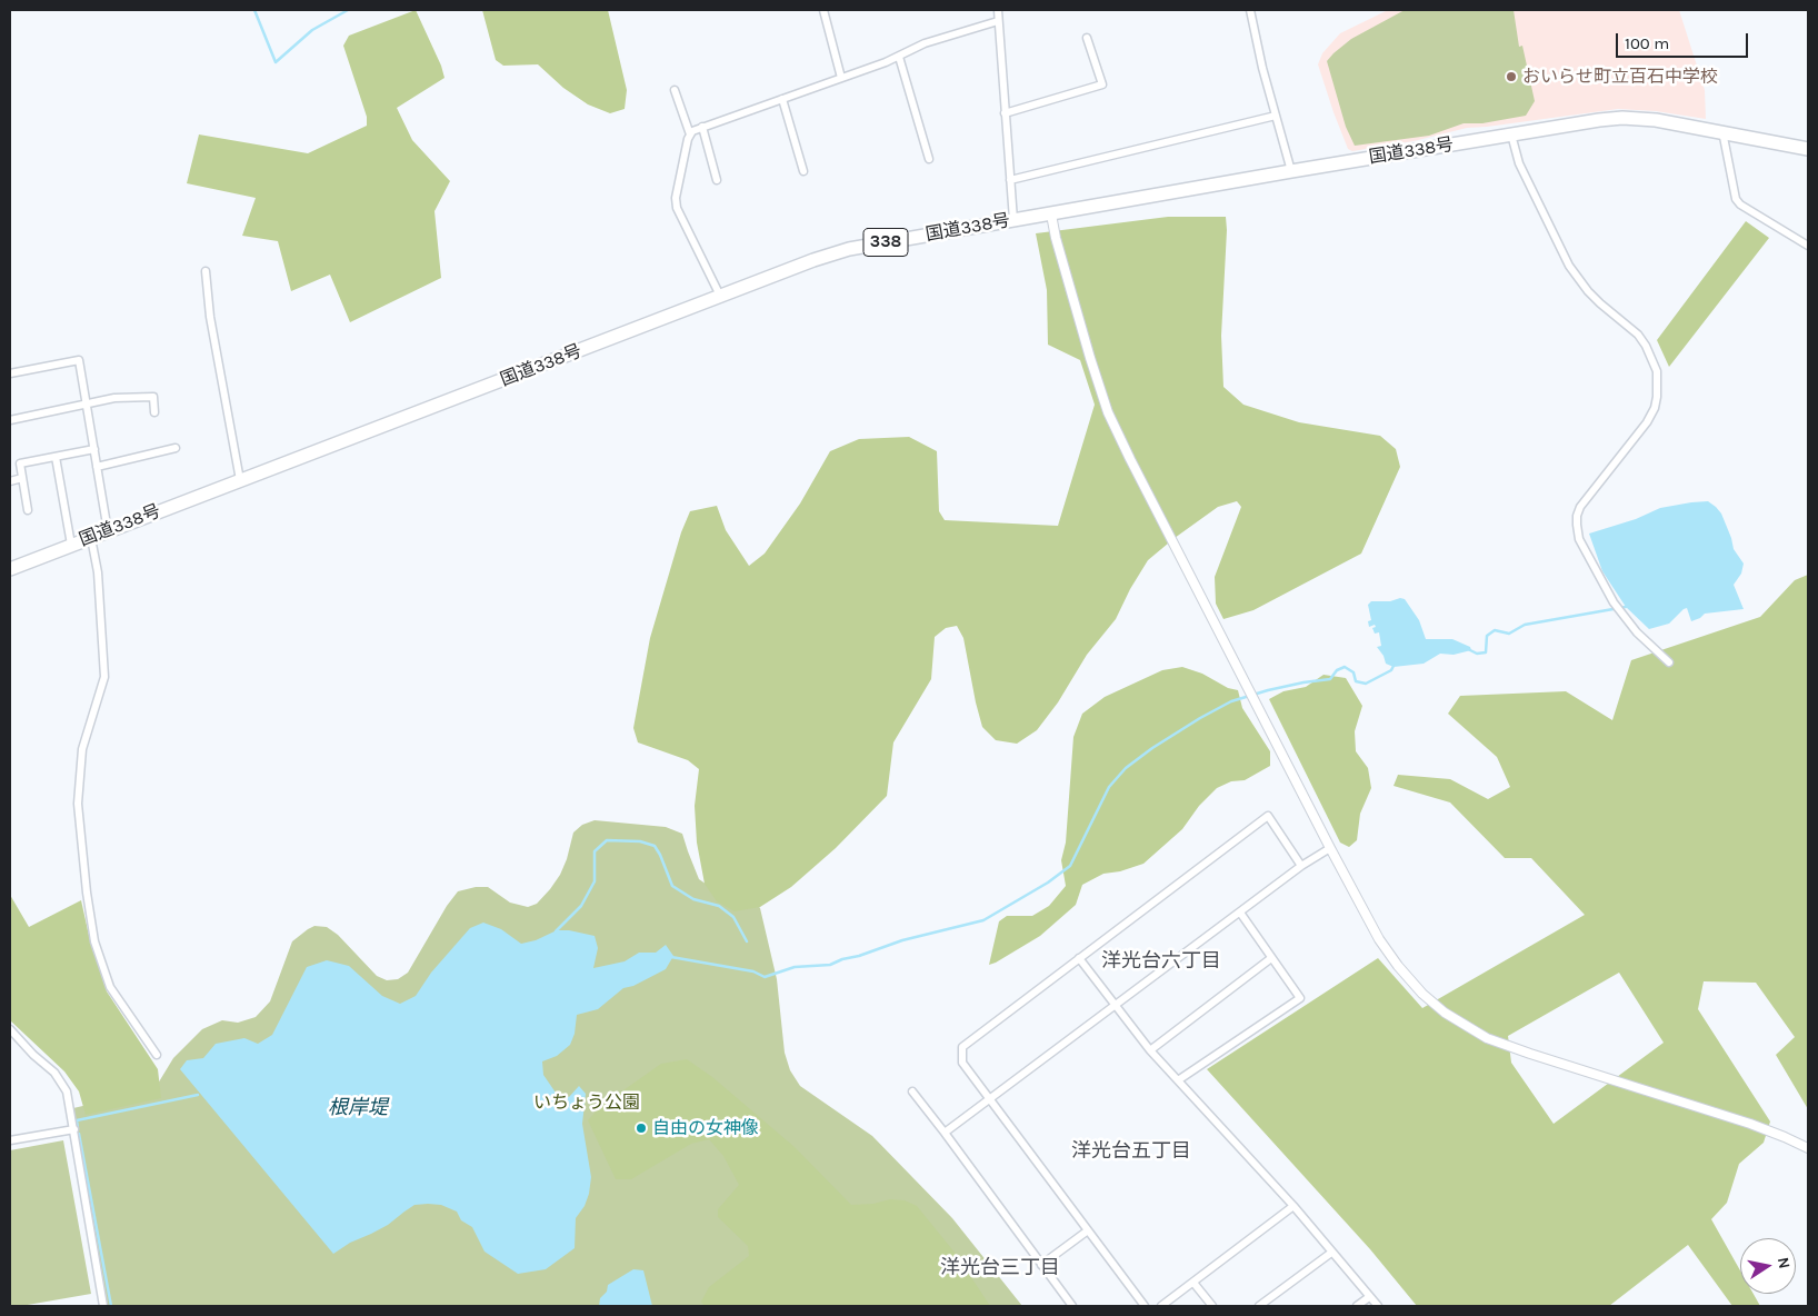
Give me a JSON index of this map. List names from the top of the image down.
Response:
{
  "streets": {
    "highway": ["国道338号", "338"]
  },
  "districts": ["洋光台六丁目", "洋光台五丁目", "洋光台三丁目"],
  "water": ["根岸堤"],
  "parks": ["いちょう公園"],
  "places": ["おいらせ町立百石中学校", "自由の女神像"],
  "scale_bar": "100 m",
  "north": "right"
}
